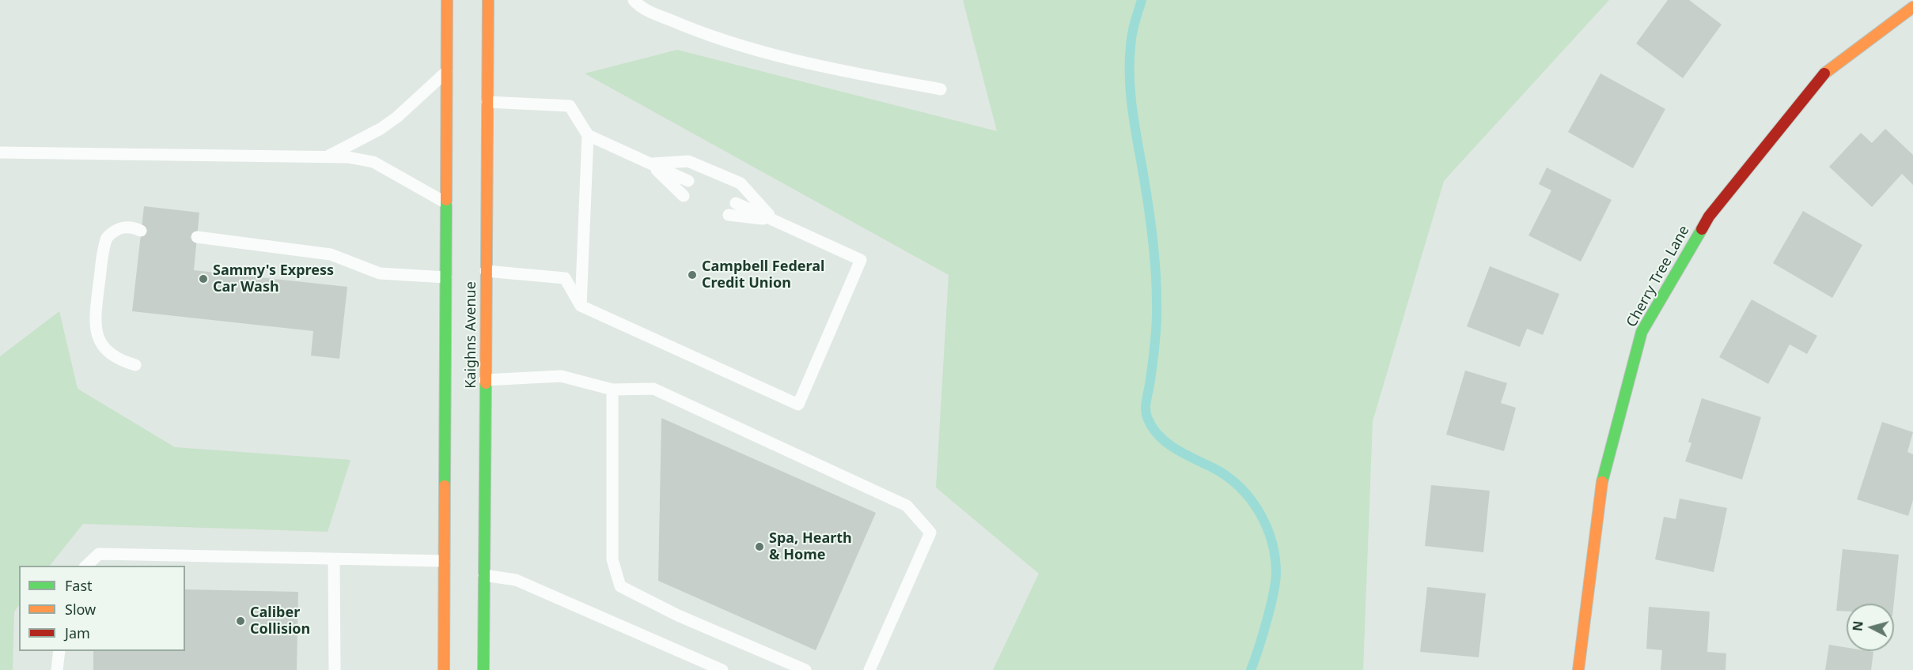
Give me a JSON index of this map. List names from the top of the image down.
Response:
{
  "streets": {
    "main road": ["Cherry Tree Lane", "Kaighns Avenue"]
  },
  "places": [
    "Campbell Federal Credit Union",
    "Sammy's Express Car Wash",
    "Spa, Hearth & Home",
    "Caliber Collision"
  ],
  "legend": ["Fast", "Slow", "Jam"],
  "north": "left"
}
